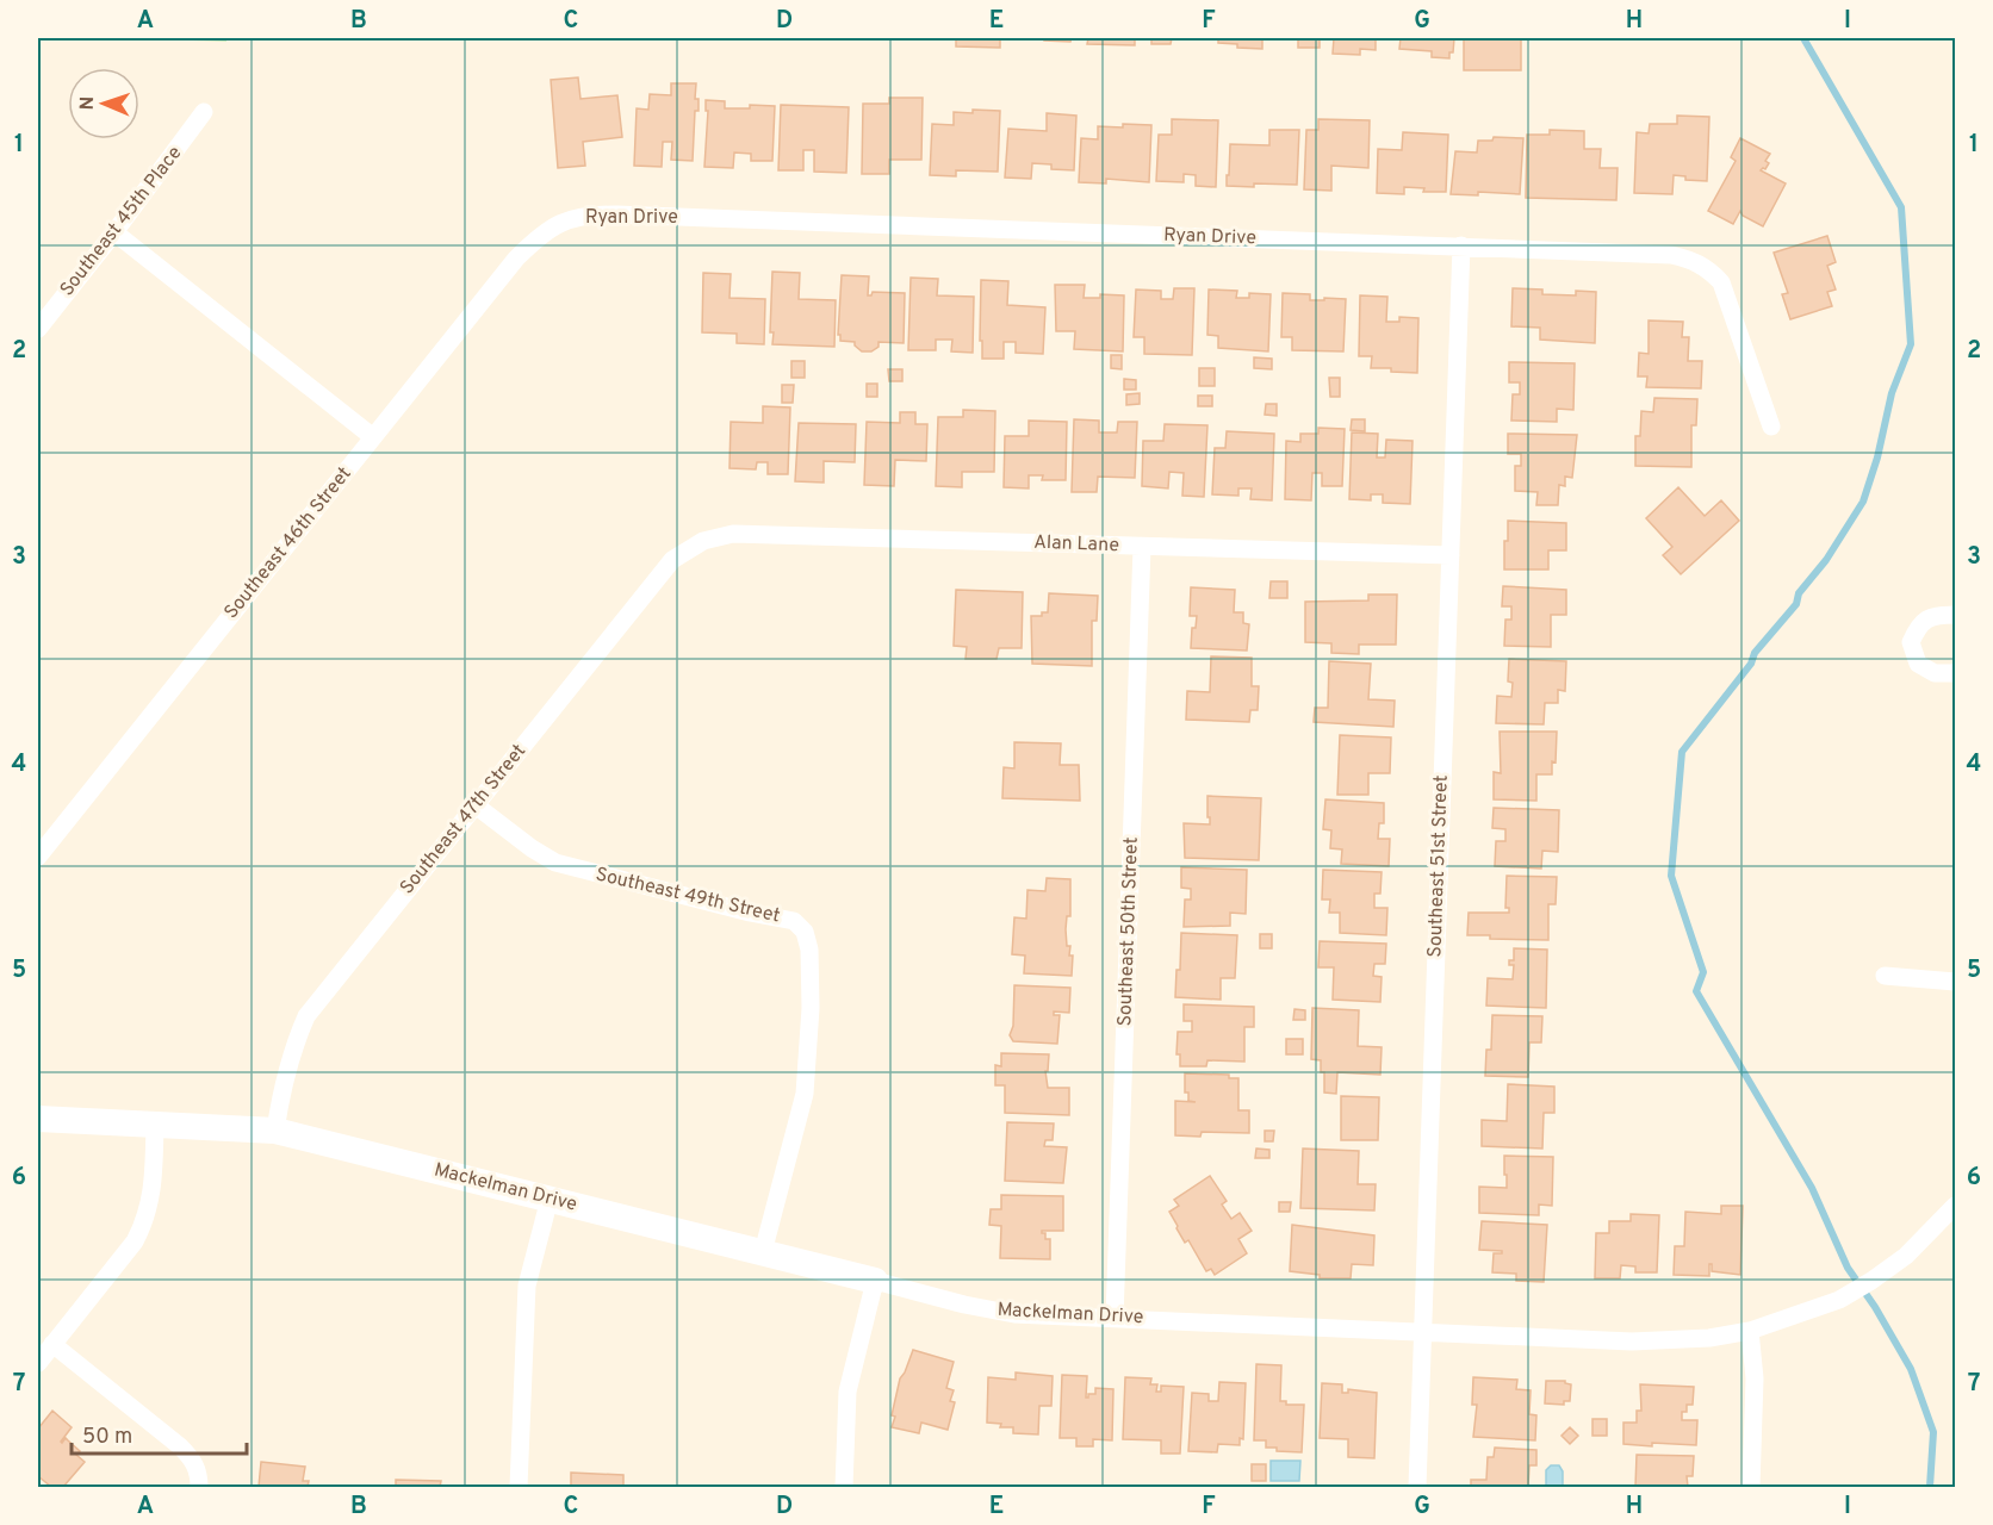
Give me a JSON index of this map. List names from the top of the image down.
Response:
{
  "streets": {
    "street": [
      "Ryan Drive",
      "Southeast 45th Place",
      "Southeast 46th Street",
      "Alan Lane",
      "Southeast 47th Street",
      "Southeast 51st Street",
      "Southeast 49th Street",
      "Southeast 50th Street",
      "Mackelman Drive"
    ]
  },
  "crossings": [
    ["Ryan Drive", "Southeast 46th Street"],
    ["Ryan Drive", "Southeast 51st Street"],
    ["Alan Lane", "Southeast 47th Street"],
    ["Alan Lane", "Southeast 51st Street"],
    ["Alan Lane", "Southeast 50th Street"],
    ["Southeast 47th Street", "Southeast 49th Street"],
    ["Southeast 47th Street", "Mackelman Drive"],
    ["Southeast 51st Street", "Mackelman Drive"],
    ["Southeast 49th Street", "Mackelman Drive"],
    ["Southeast 50th Street", "Mackelman Drive"]
  ],
  "scale_bar": "50 m",
  "north": "left",
  "grid": {
    "columns": [
      "A",
      "B",
      "C",
      "D",
      "E",
      "F",
      "G",
      "H",
      "I"
    ],
    "rows": [
      "1",
      "2",
      "3",
      "4",
      "5",
      "6",
      "7"
    ]
  }
}
